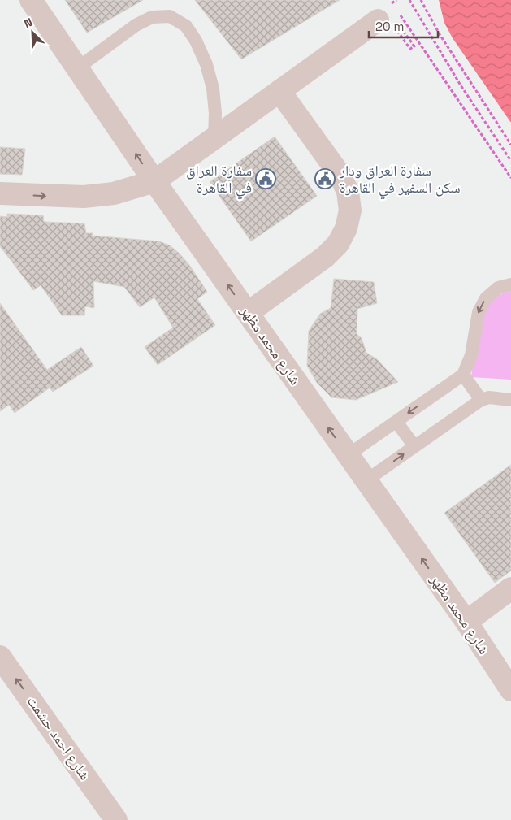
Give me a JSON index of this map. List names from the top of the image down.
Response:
{
  "streets": {
    "street": ["شارع محمد مظهر", "شارع احمد حشمت"]
  },
  "one_way": ["شارع محمد مظهر", "شارع احمد حشمت"],
  "places": {
    "public building": ["سفارة العراق في القاهرة", "سفارة العراق ودار سكن السفير في القاهرة"]
  },
  "scale_bar": "20 m",
  "north": "top left"
}
